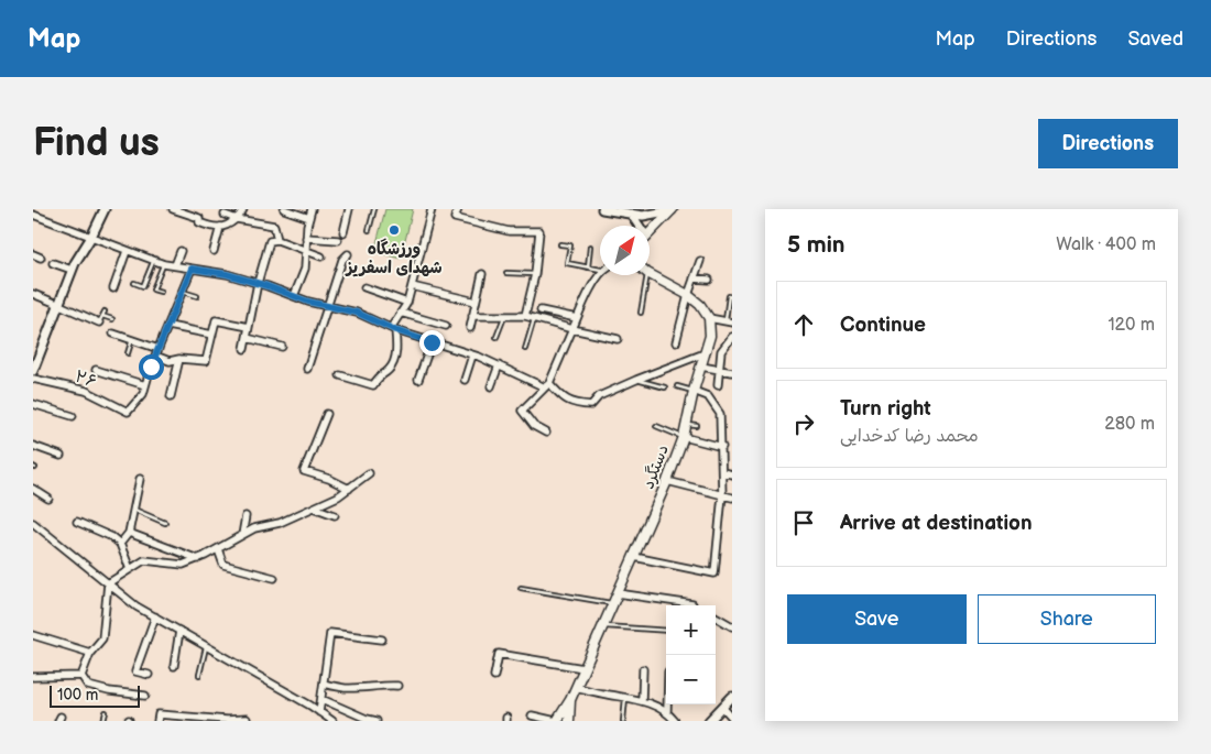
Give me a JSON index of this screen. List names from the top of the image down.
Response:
{
  "streets": {
    "main road": ["دستگرد"],
    "street": ["۲۶"]
  },
  "places": ["ورزشگاه شهدای اسفریز"],
  "scale_bar": "100 m",
  "north": "top right",
  "page": {
    "header": "Map",
    "nav": ["Map", "Directions", "Saved"],
    "buttons": [
      "Directions",
      ["Save", "Share"]
    ],
    "title": "Find us",
    "heading": ["5 min", "Walk · 400 m"],
    "list": [
      ["Continue", "120 m"],
      ["Turn right", "محمد رضا کدخدایی", "280 m"],
      "Arrive at destination"
    ],
    "map_buttons": ["+", "−"],
    "scale": "100 m"
  }
}
